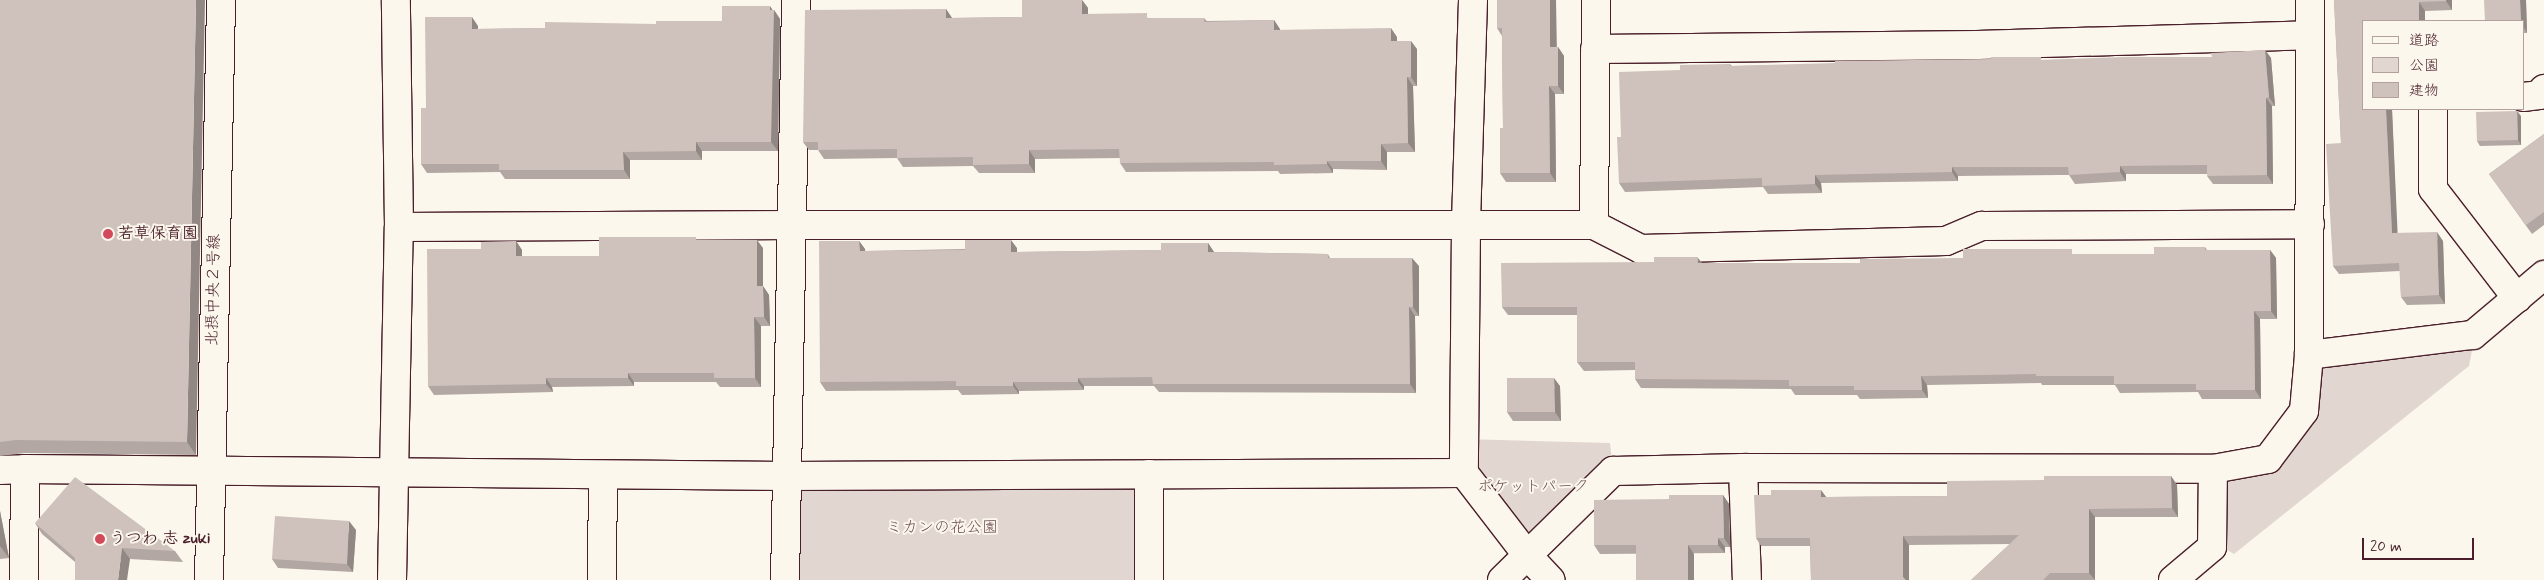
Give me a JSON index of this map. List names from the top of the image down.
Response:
{
  "streets": {
    "street": ["北摂中央２号線"]
  },
  "parks": ["ポケットパーク", "ミカンの花公園"],
  "places": ["若草保育園", "うつわ 志 zuki"],
  "legend": ["道路", "公園", "建物"],
  "scale_bar": "20 m"
}
